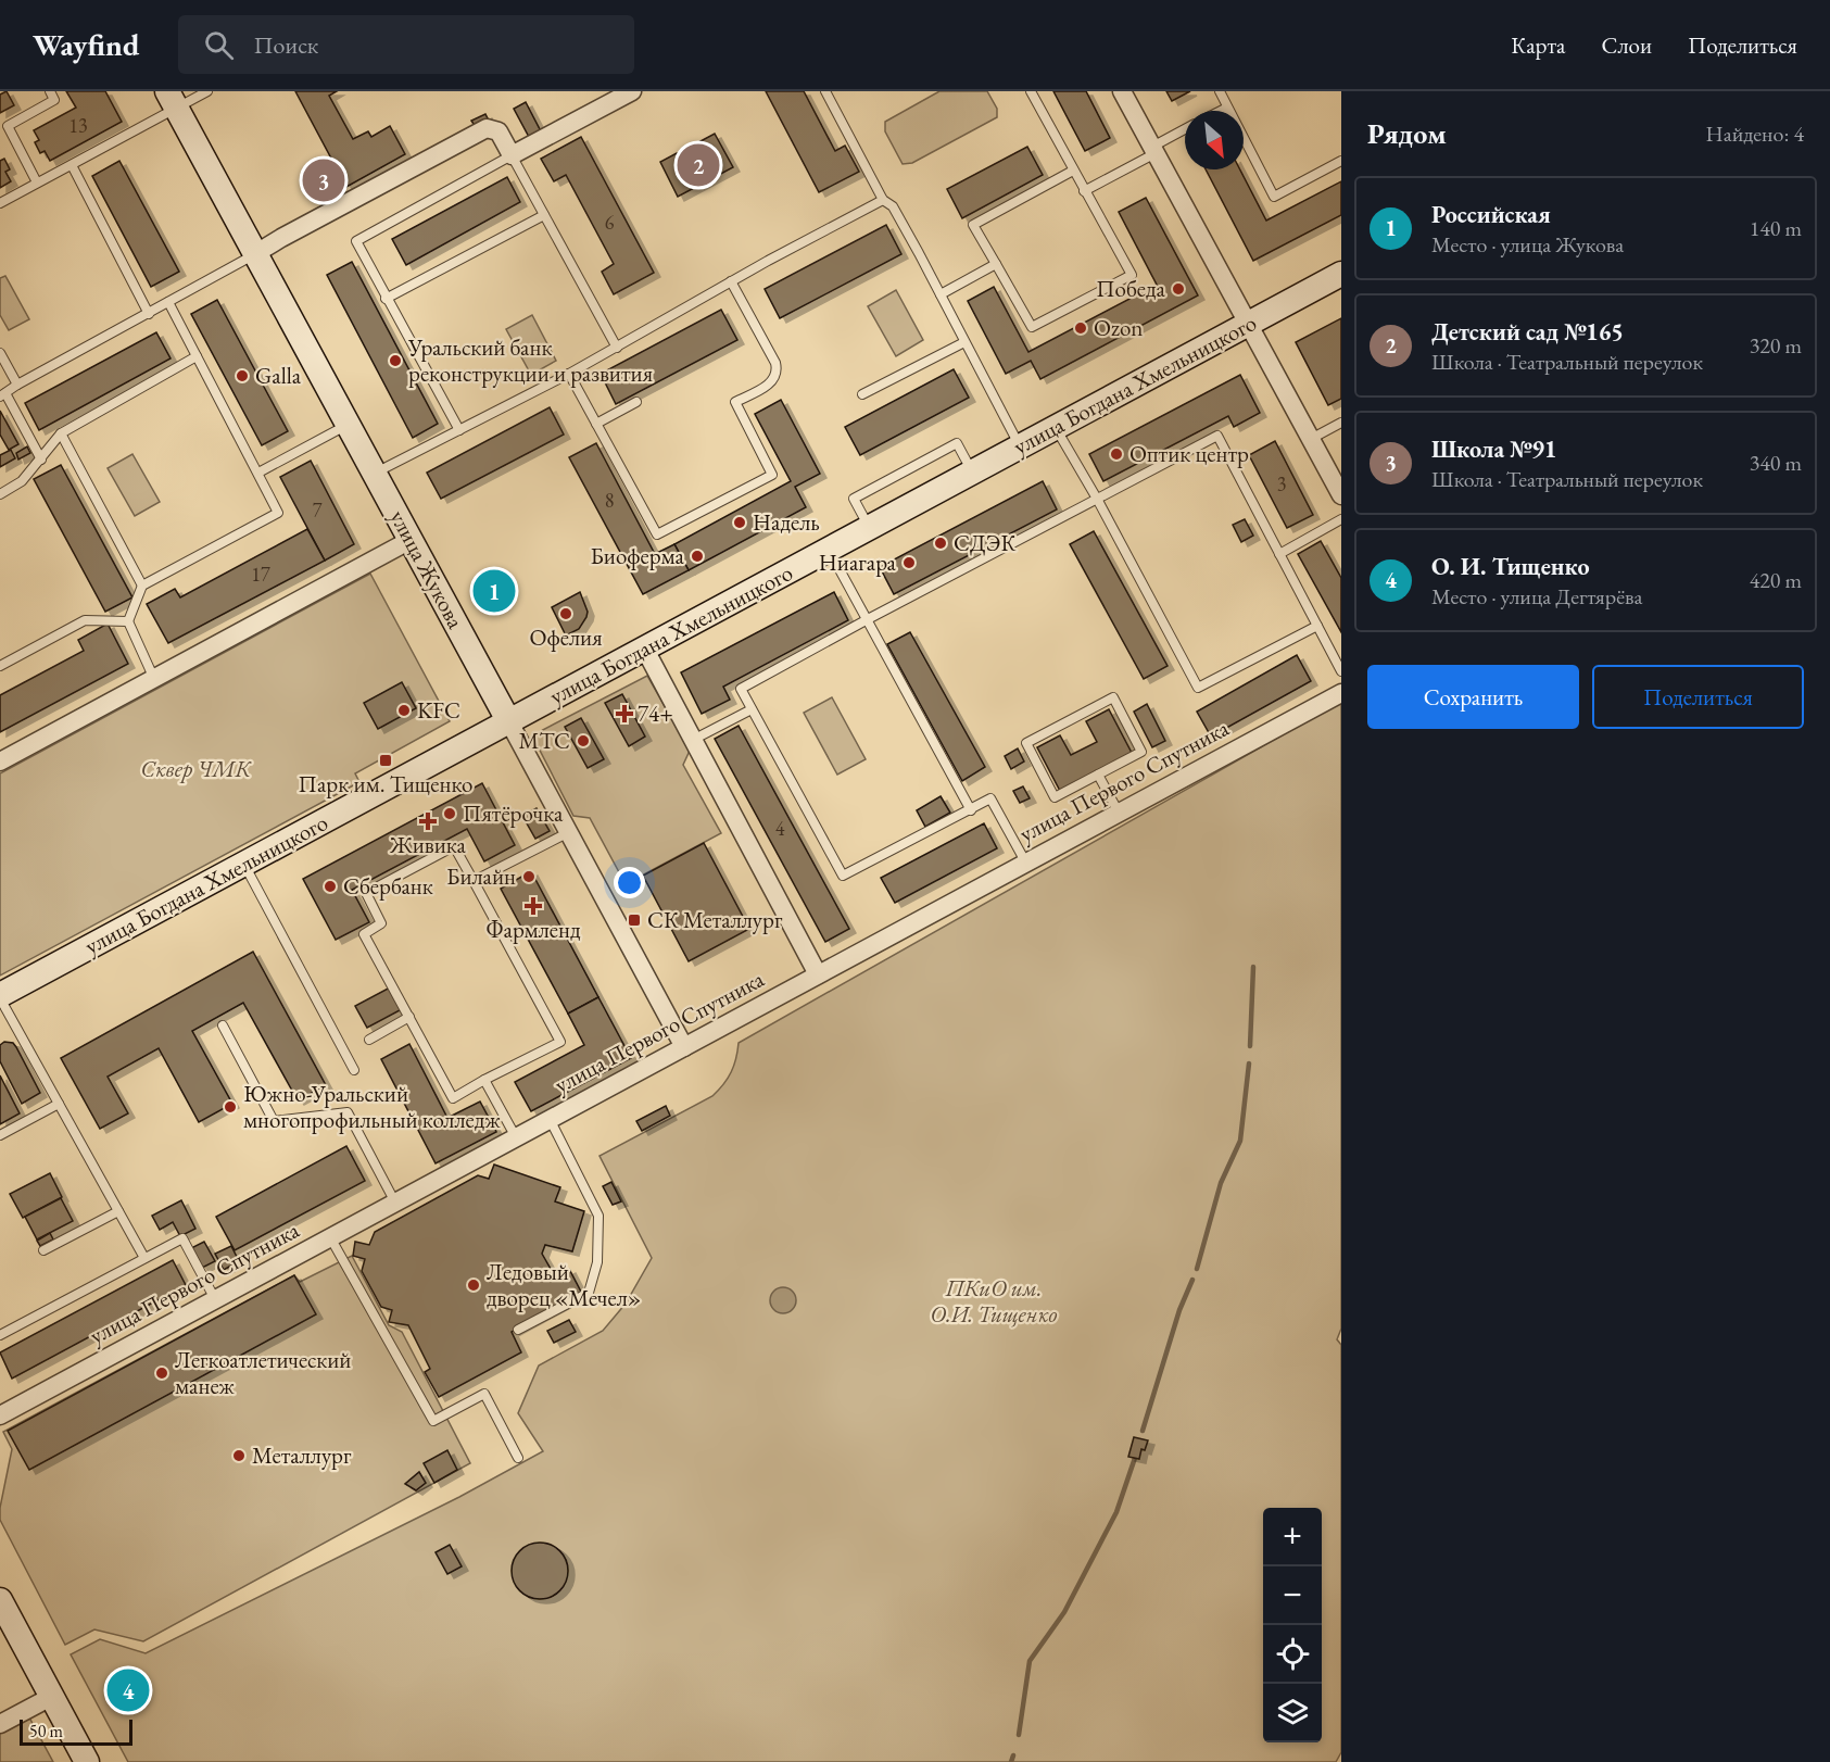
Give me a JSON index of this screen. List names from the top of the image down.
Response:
{
  "streets": {
    "main road": ["улица Богдана Хмельницкого", "улица Жукова"],
    "street": ["улица Первого Спутника"]
  },
  "crossings": [
    ["улица Богдана Хмельницкого", "улица Жукова"],
    ["улица Жукова", "улица Первого Спутника"]
  ],
  "parks": ["Сквер ЧМК", "ПКиО им. О.И. Тищенко"],
  "places": {
    "other": [
      "Победа",
      "Ozon",
      "Уральский банк реконструкции и развития",
      "Galla",
      "Оптик центр",
      "Надель",
      "СДЭК",
      "Биоферма",
      "Ниагара",
      "Офелия",
      "KFC",
      "МТС",
      "Пятёрочка",
      "Билайн",
      "Сбербанк",
      "Южно-Уральский многопрофильный колледж",
      "Ледовый дворец «Мечел»",
      "Легкоатлетический манеж",
      "Металлург"
    ],
    "health": ["74+", "Живика", "Фармленд"],
    "transit": ["Парк им. Тищенко", "СК Металлург"]
  },
  "house_numbers": [
    "13",
    "6",
    "3",
    "8",
    "7",
    "17",
    "4"
  ],
  "scale_bar": "50 m",
  "north": "bottom right",
  "page": {
    "header": "Wayfind",
    "search": "Поиск",
    "nav": ["Карта", "Слои", "Поделиться"],
    "heading": ["Рядом", "Найдено: 4"],
    "pins": [
      "2",
      "3",
      "1",
      "4"
    ],
    "list": [
      {
        "mark": "1",
        "name": "Российская",
        "note": "Место · улица Жукова",
        "value": "140 m"
      },
      {
        "mark": "2",
        "name": "Детский сад №165",
        "note": "Школа · Театральный переулок",
        "value": "320 m"
      },
      {
        "mark": "3",
        "name": "Школа №91",
        "note": "Школа · Театральный переулок",
        "value": "340 m"
      },
      {
        "mark": "4",
        "name": "О. И. Тищенко",
        "note": "Место · улица Дегтярёва",
        "value": "420 m"
      }
    ],
    "buttons": ["Сохранить", "Поделиться"],
    "map_buttons": ["+", "−"],
    "scale": "50 m"
  }
}
